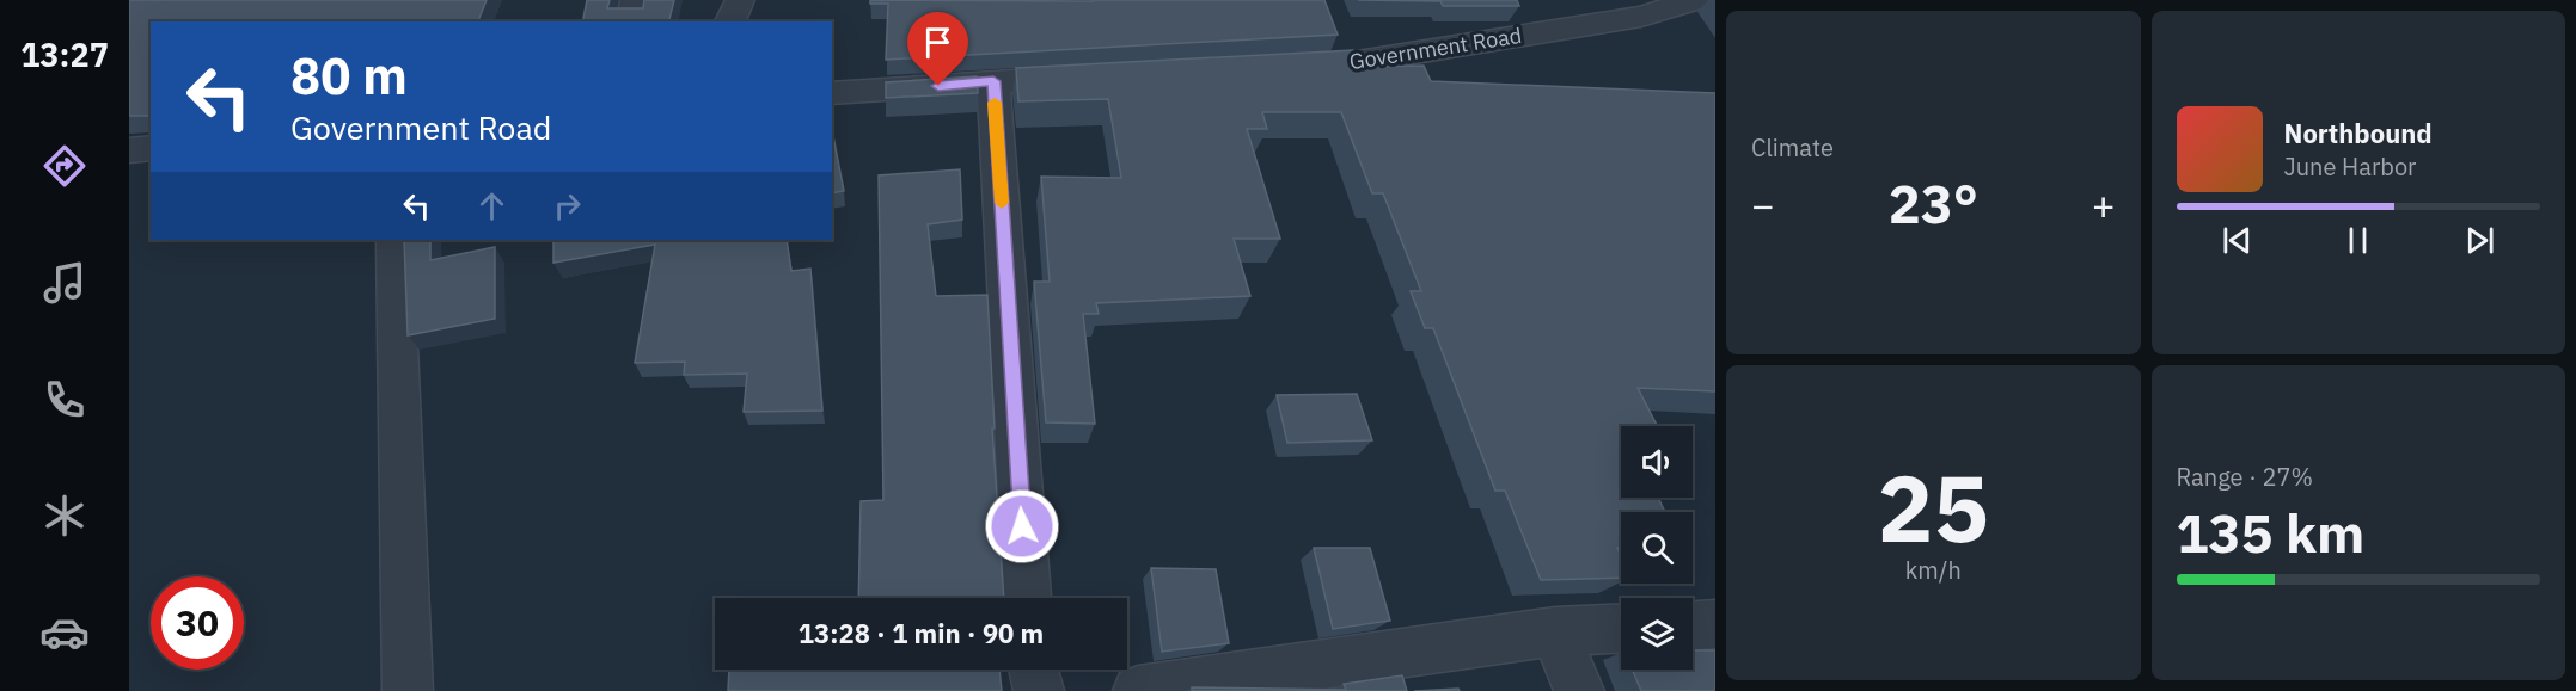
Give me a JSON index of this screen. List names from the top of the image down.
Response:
{
  "streets": {
    "street": ["Government Road"]
  },
  "page": {
    "tabs": "13:27",
    "tile": [
      "Climate",
      ["25", "km/h"],
      ["Range · 27%", "135 km"]
    ],
    "turn": ["80 m", "Government Road"],
    "song": ["Northbound", "June Harbor"],
    "heat": ["−", "23°", "+"],
    "limit": "30",
    "trip": "13:28 · 1 min · 90 m"
  }
}
